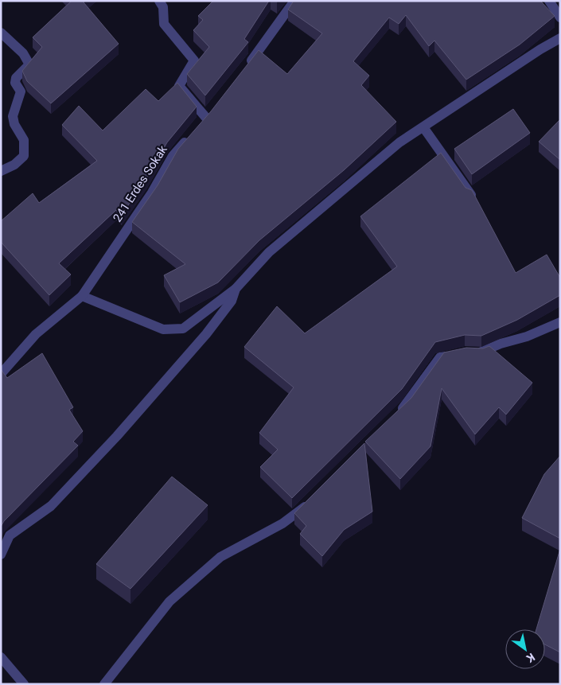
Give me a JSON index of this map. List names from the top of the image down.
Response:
{
  "streets": {
    "street": ["241 Erdes Sokak"]
  },
  "north": "bottom right"
}
